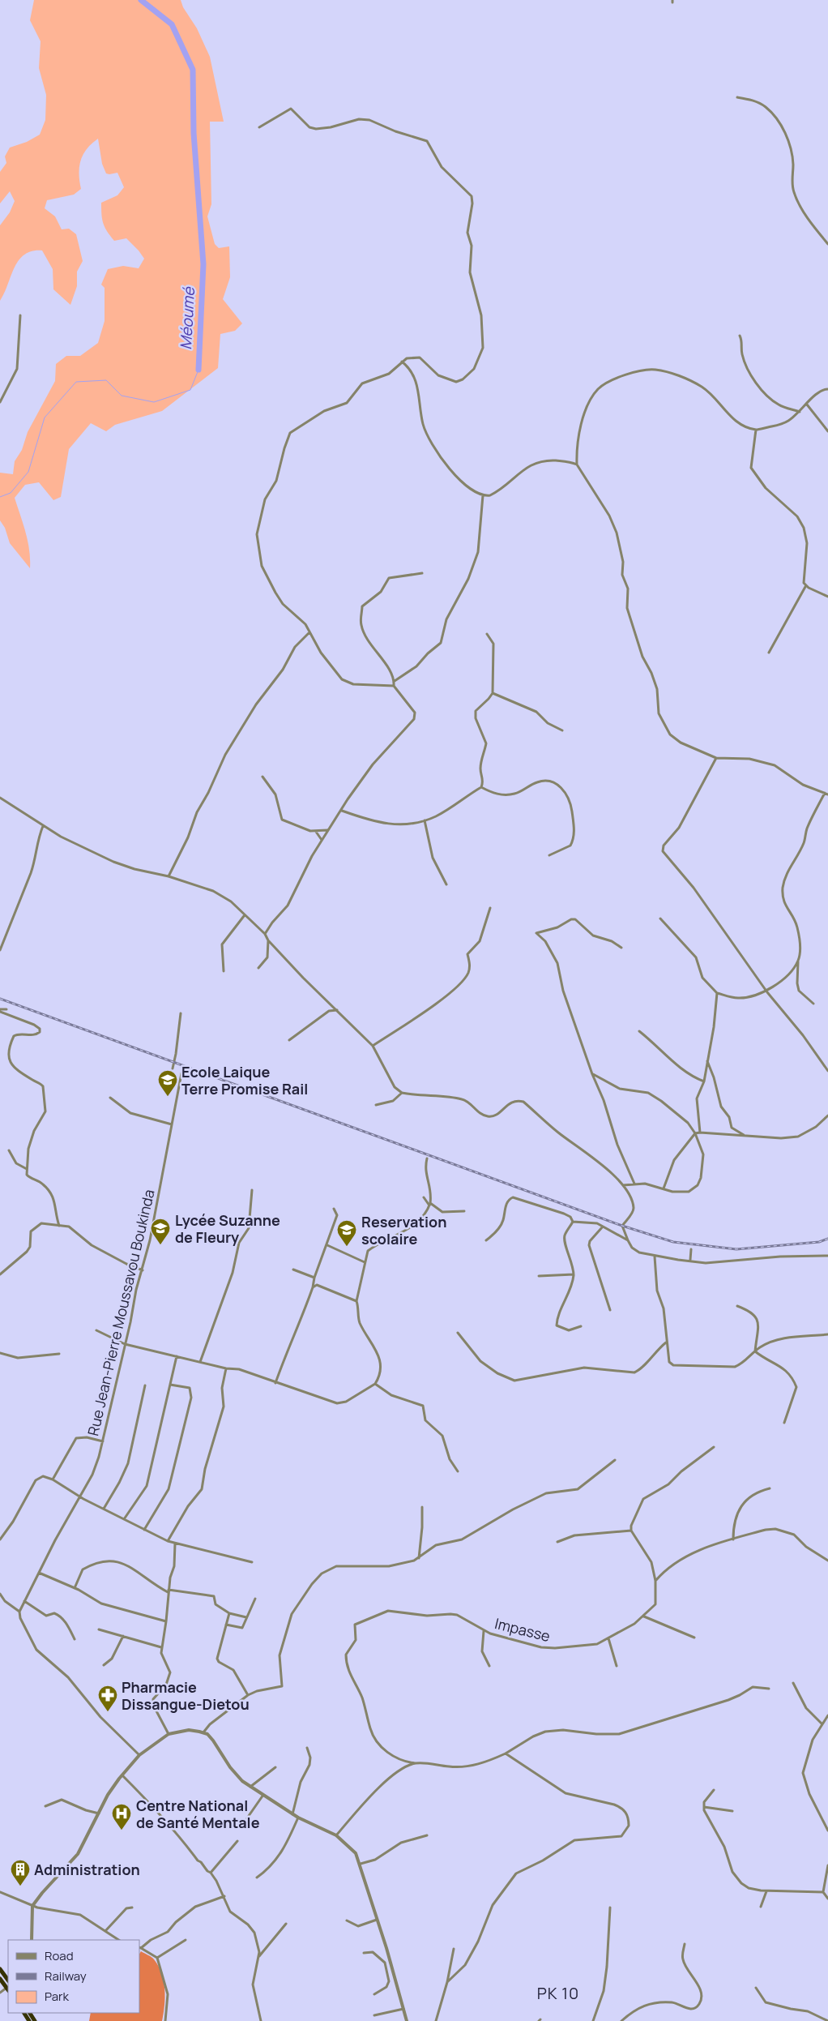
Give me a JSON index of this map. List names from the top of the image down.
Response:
{
  "streets": {
    "street": ["Rue Jean-Pierre Moussavou Boukinda", "Impasse"]
  },
  "districts": ["PK 10"],
  "water": ["Méoumé"],
  "places": {
    "school or university": ["Ecole Laique Terre Promise Rail", "Lycée Suzanne de Fleury", "Reservation scolaire"],
    "pharmacy": ["Pharmacie Dissangue-Dietou"],
    "hospital": ["Centre National de Santé Mentale"],
    "building": ["Administration"]
  },
  "legend": ["Road", "Railway", "Park"]
}
